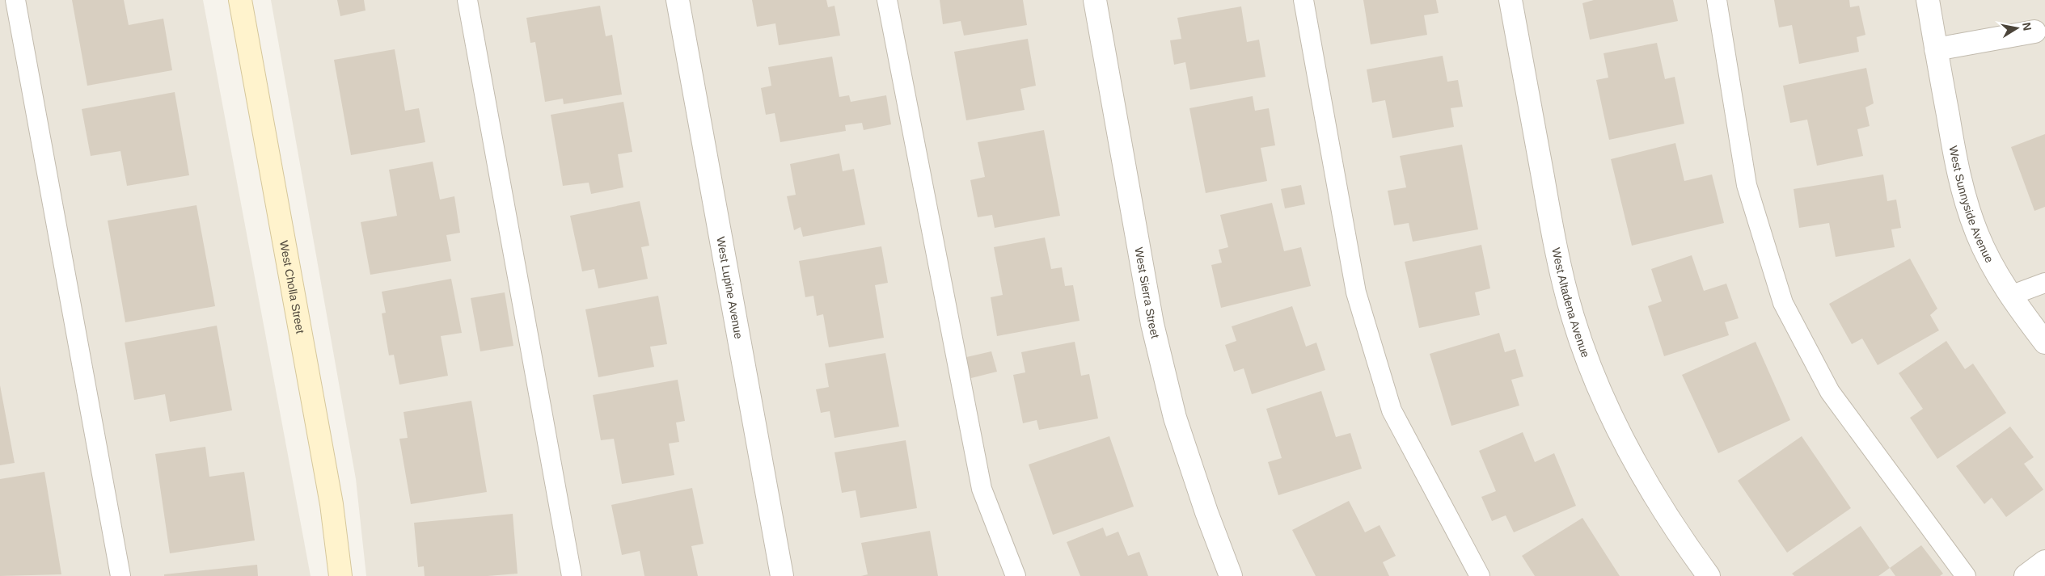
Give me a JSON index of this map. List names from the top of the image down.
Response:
{
  "streets": {
    "street": [
      "West Sunnyside Avenue",
      "West Cholla Street",
      "West Lupine Avenue",
      "West Sierra Street",
      "West Altadena Avenue"
    ]
  },
  "north": "right"
}
